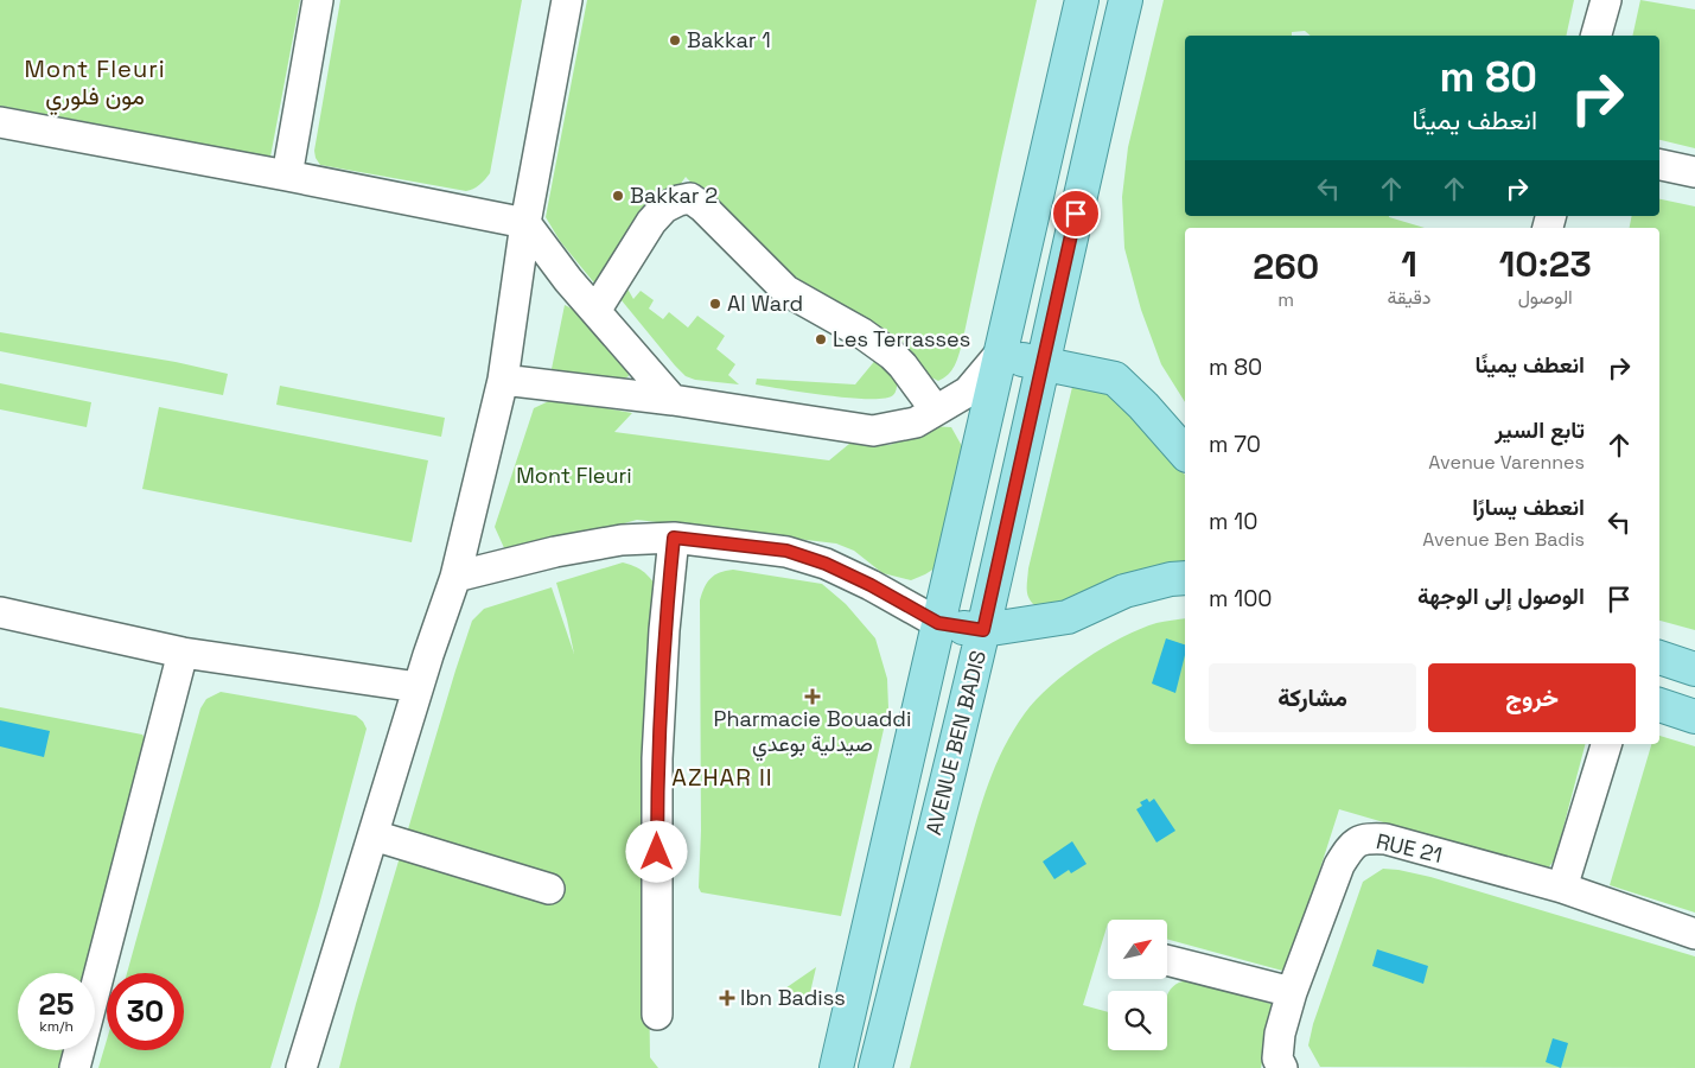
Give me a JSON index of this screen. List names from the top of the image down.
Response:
{
  "streets": {
    "main road": ["AVENUE BEN BADIS"],
    "street": ["RUE 21"]
  },
  "districts": ["Mont Fleuri مون فلوري", "AZHAR II"],
  "parks": ["Mont Fleuri"],
  "places": {
    "other": [
      "Bakkar 1",
      "Bakkar 2",
      "Al Ward",
      "Les Terrasses"
    ],
    "health": ["Pharmacie Bouaddi صيدلية بوعدي", "Ibn Badiss"]
  },
  "north": "top right",
  "page": {
    "turn": ["80 m", "انعطف يمينًا"],
    "eta": [
      "10:23",
      "الوصول",
      "1",
      "دقيقة",
      "260",
      "m"
    ],
    "list": [
      {
        "name": "انعطف يمينًا",
        "value": "80 m"
      },
      {
        "name": "تابع السير",
        "note": "Avenue Varennes",
        "value": "70 m"
      },
      {
        "name": "انعطف يسارًا",
        "note": "Avenue Ben Badis",
        "value": "10 m"
      },
      {
        "name": "الوصول إلى الوجهة",
        "value": "100 m"
      }
    ],
    "buttons": ["خروج", "مشاركة"],
    "speed": "25 km/h",
    "limit": "30"
  }
}
